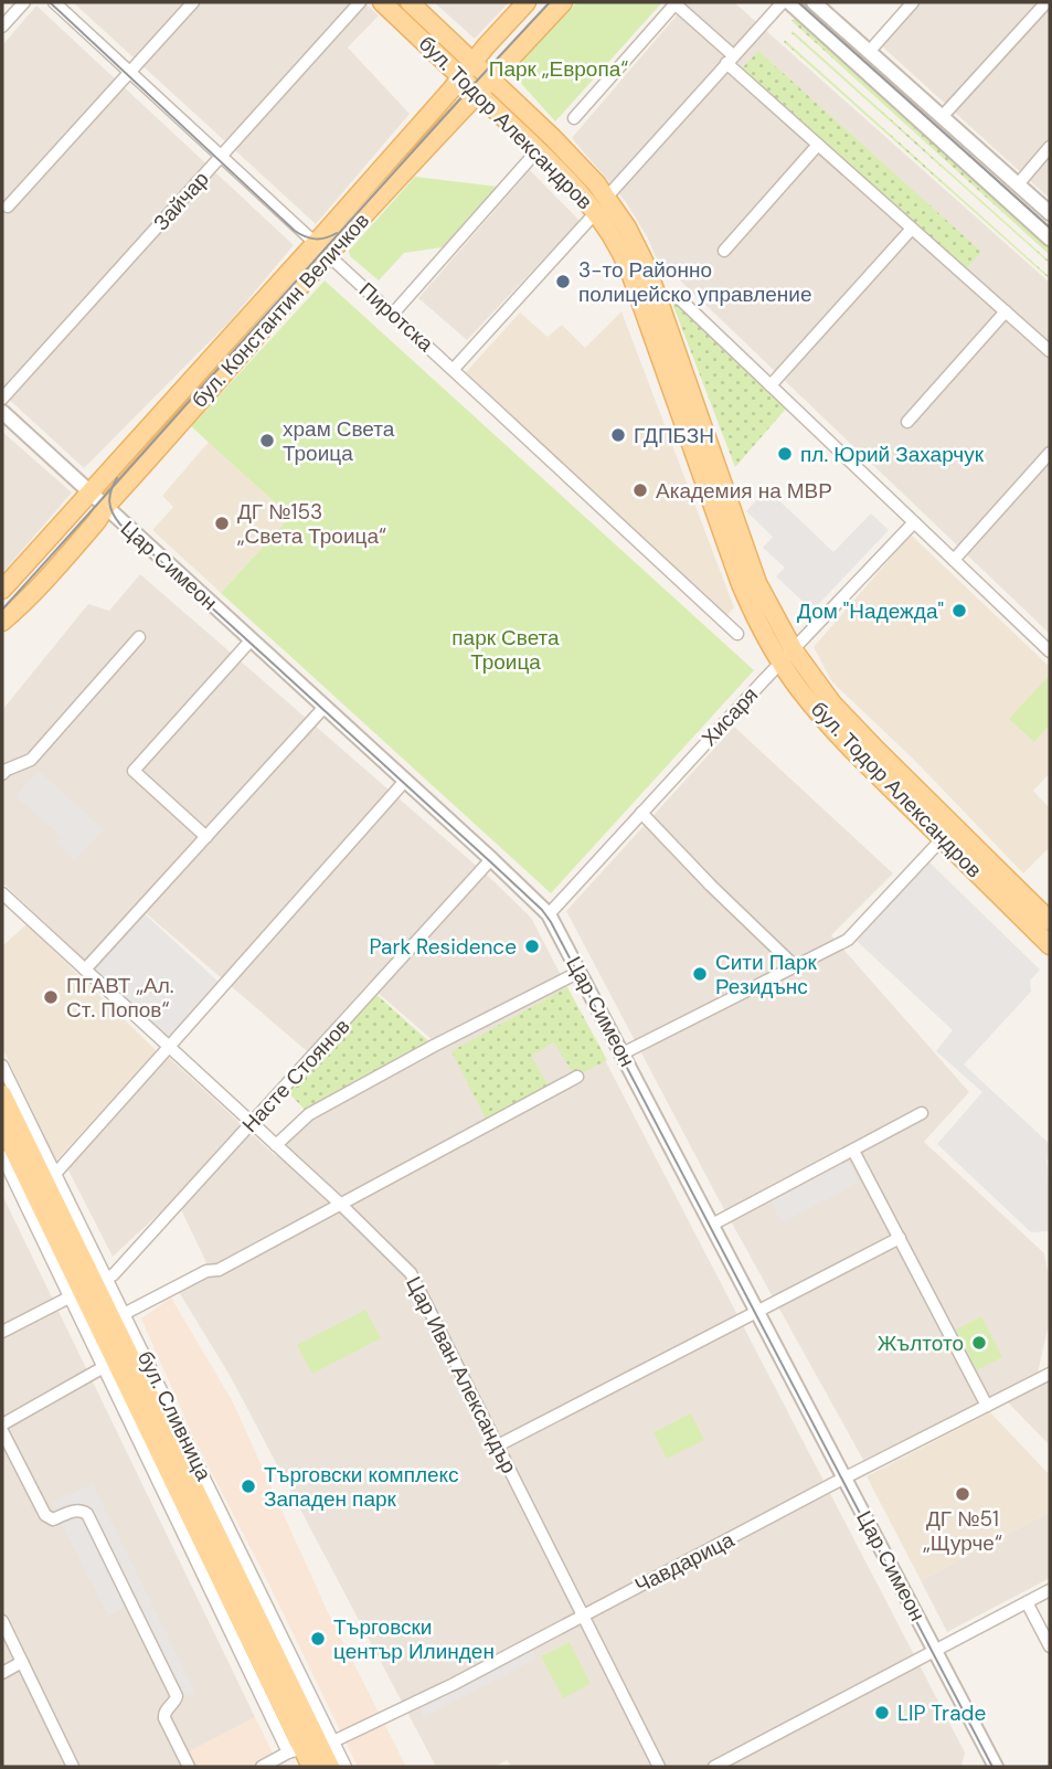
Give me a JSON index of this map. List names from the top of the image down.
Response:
{
  "streets": {
    "main road": ["бул. Тодор Александров", "бул. Константин Величков", "бул. Сливница"],
    "street": [
      "Зайчар",
      "Пиротска",
      "Цар Симеон",
      "Хисаря",
      "Насте Стоянов",
      "Цар Иван Александър",
      "Чавдарица"
    ]
  },
  "crossings": [
    ["бул. Тодор Александров", "бул. Константин Величков"],
    ["бул. Тодор Александров", "Хисаря"],
    ["Зайчар", "Пиротска"],
    ["бул. Константин Величков", "Пиротска"],
    ["бул. Константин Величков", "Цар Симеон"],
    ["Цар Симеон", "Хисаря"],
    ["Цар Симеон", "Насте Стоянов"],
    ["Цар Симеон", "Чавдарица"],
    ["Насте Стоянов", "Цар Иван Александър"],
    ["Насте Стоянов", "бул. Сливница"],
    ["Цар Иван Александър", "Чавдарица"],
    ["бул. Сливница", "Чавдарица"]
  ],
  "parks": ["Парк „Европа“", "парк Света Троица"],
  "places": [
    "3-то Районно полицейско управление",
    "ГДПБЗН",
    "храм Света Троица",
    "пл. Юрий Захарчук",
    "Академия на МВР",
    "ДГ №153 „Света Троица“",
    "Дом \"Надежда\"",
    "Park Residence",
    "Сити Парк Резидънс",
    "ПГАВТ „Ал. Ст. Попов“",
    "Жълтото",
    "Търговски комплекс Западен парк",
    "ДГ №51 „Щурче“",
    "Търговски център Илинден",
    "LIP Trade"
  ]
}
